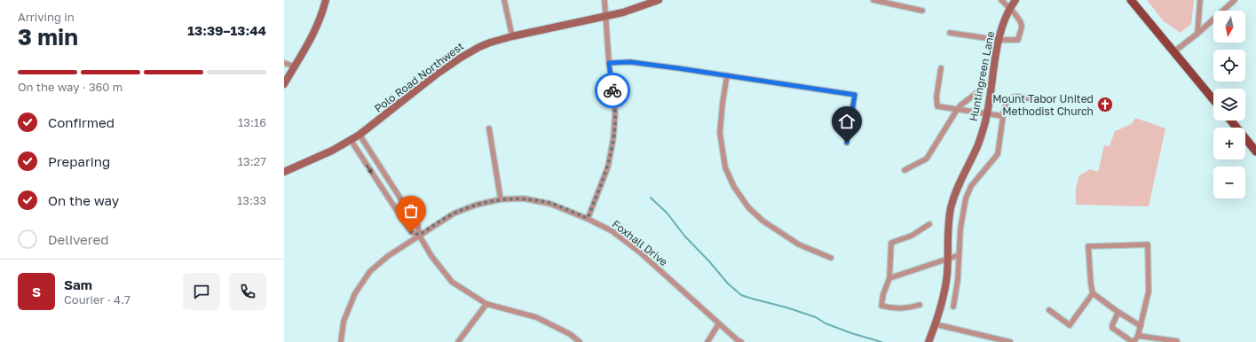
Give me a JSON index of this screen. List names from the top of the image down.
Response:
{
  "streets": {
    "street": ["Huntingreen Lane", "Polo Road Northwest", "Foxhall Drive"]
  },
  "places": {
    "church": ["Mount Tabor United Methodist Church"]
  },
  "north": "bottom",
  "page": {
    "heading": ["3 min", "Arriving in", "13:39–13:44"],
    "panel": ["Sam", "Courier · 4.7"],
    "map_buttons": ["+", "−"],
    "bar": "On the way · 360 m",
    "list": [
      ["Confirmed", "13:16"],
      ["Preparing", "13:27"],
      ["On the way", "13:33"],
      "Delivered"
    ],
    "round": "S"
  }
}
